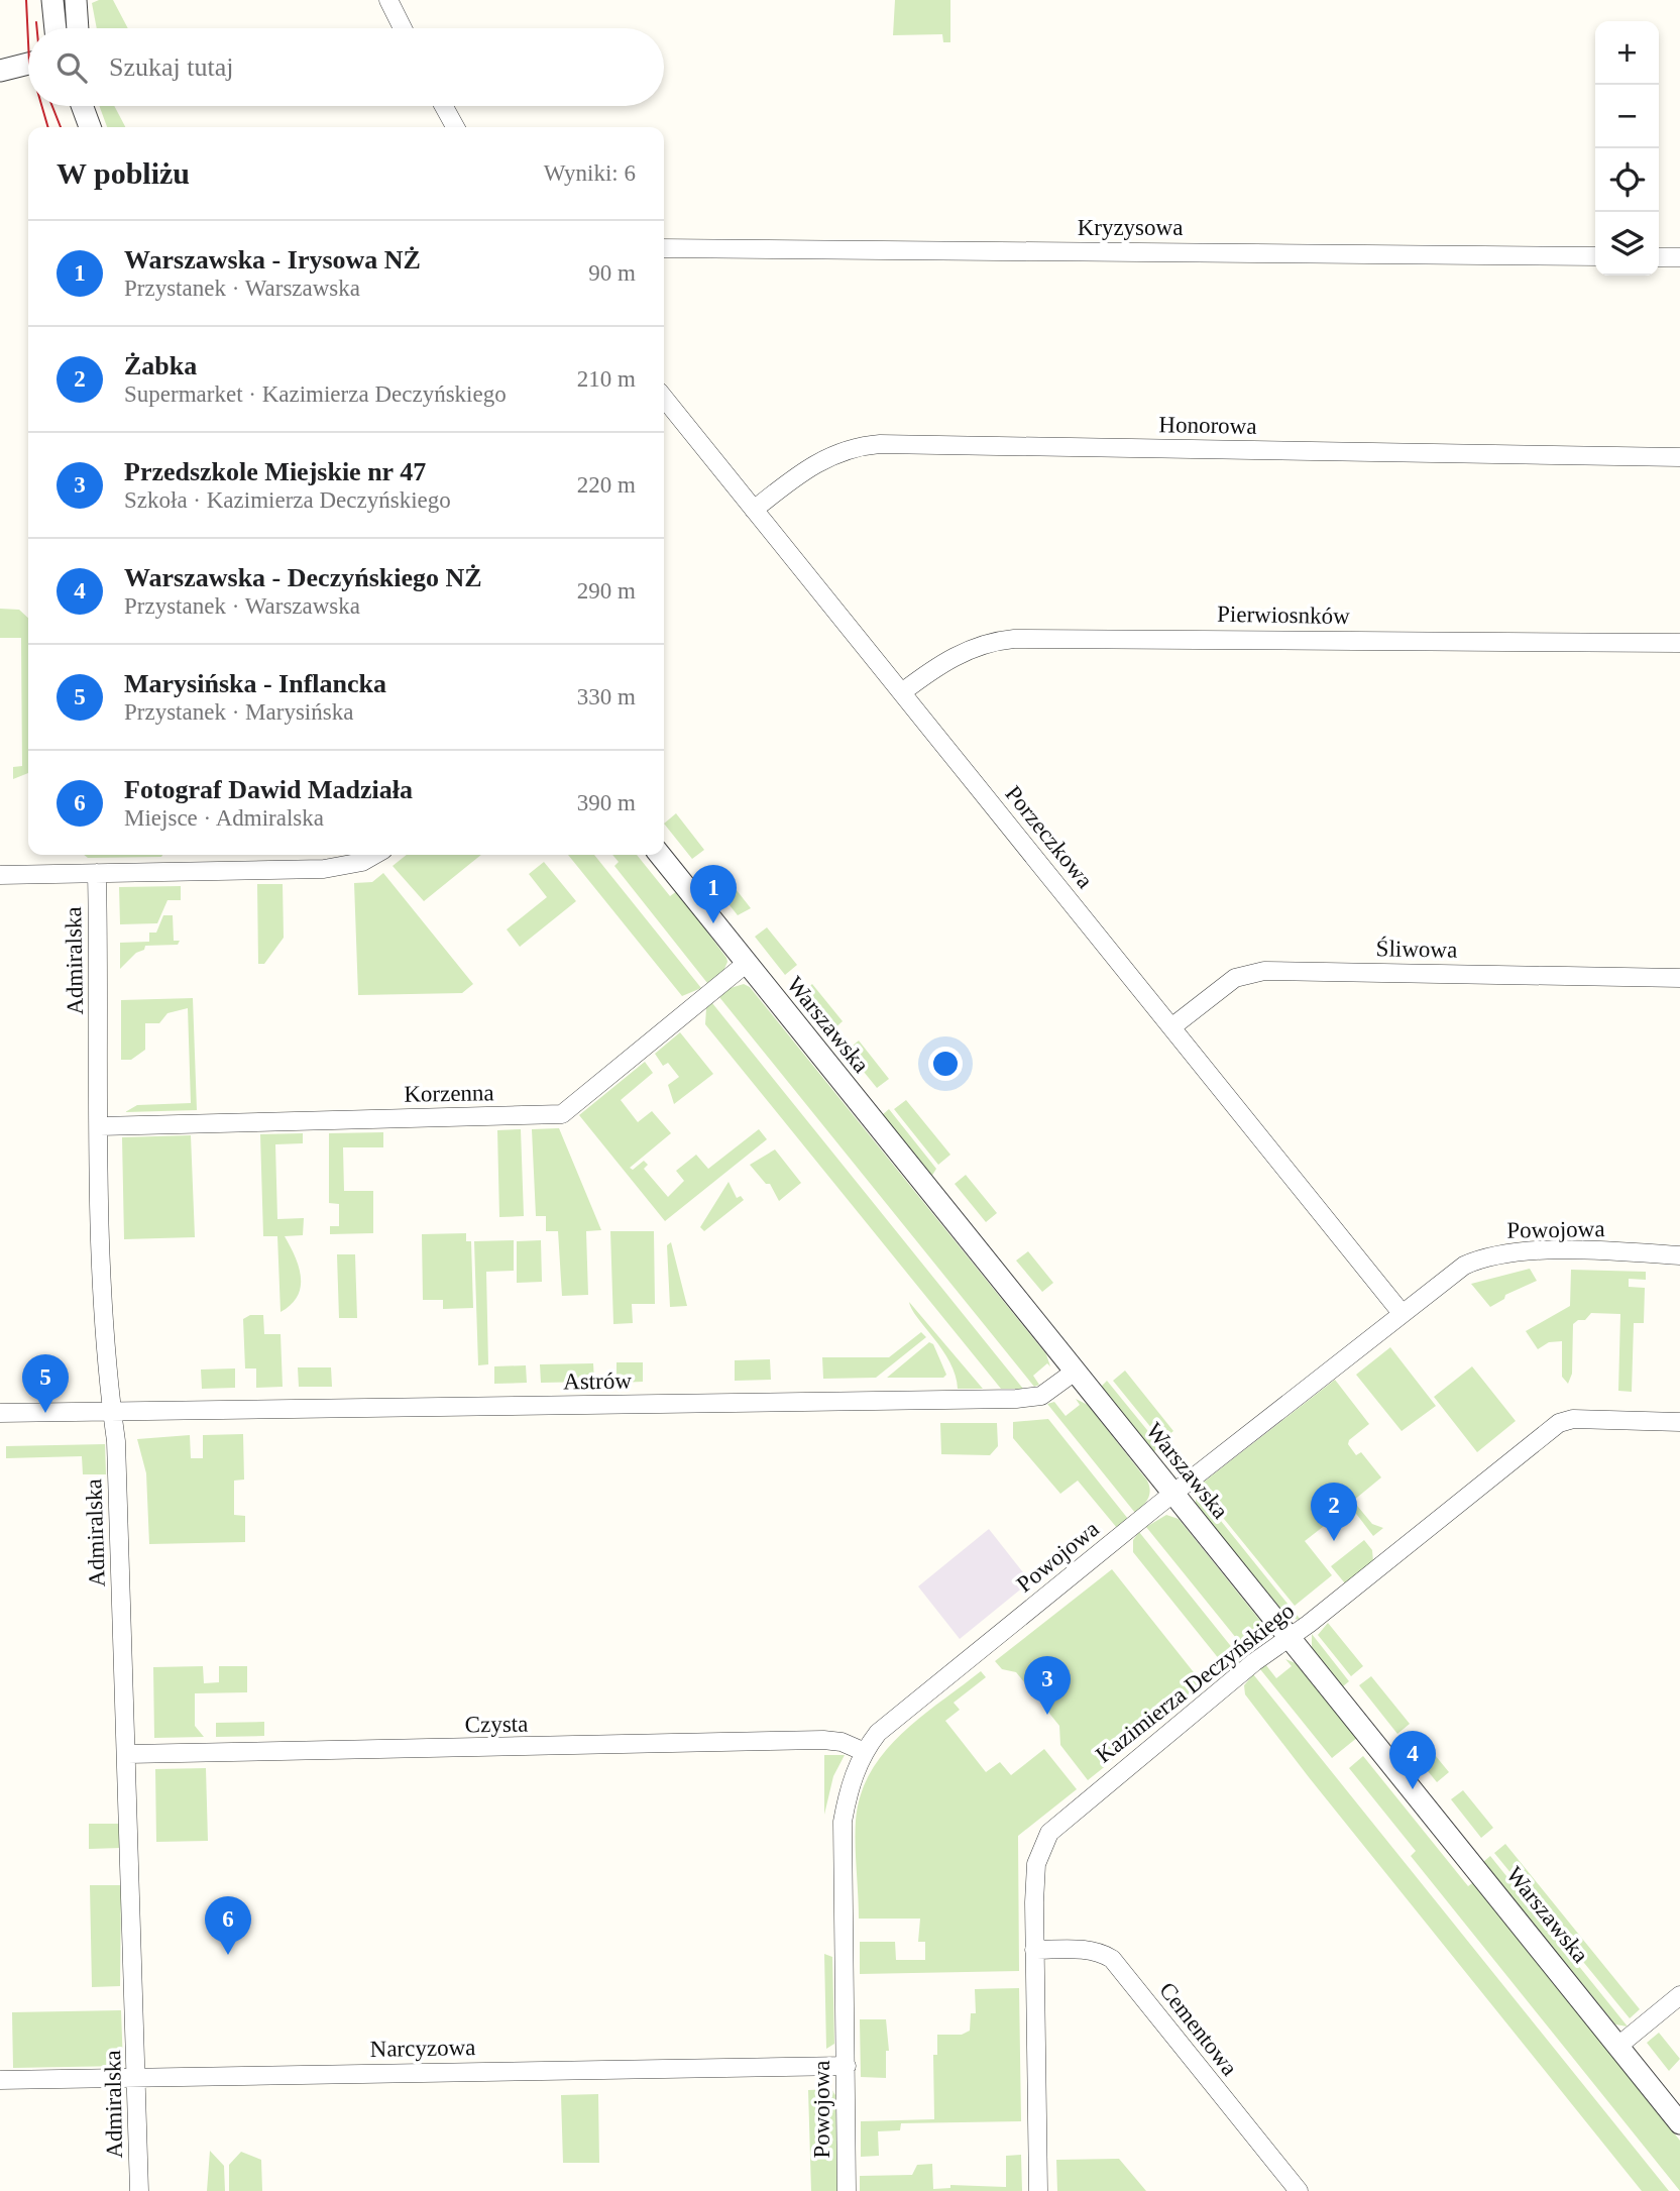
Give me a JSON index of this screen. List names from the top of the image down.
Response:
{
  "streets": {
    "street": [
      "Kryzysowa",
      "Honorowa",
      "Pierwiosnków",
      "Porzeczkowa",
      "Śliwowa",
      "Admiralska",
      "Warszawska",
      "Korzenna",
      "Powojowa",
      "Astrów",
      "Kazimierza Deczyńskiego",
      "Czysta",
      "Cementowa",
      "Narcyzowa"
    ]
  },
  "crossings": [
    ["Honorowa", "Porzeczkowa"],
    ["Pierwiosnków", "Porzeczkowa"],
    ["Porzeczkowa", "Śliwowa"],
    ["Porzeczkowa", "Powojowa"],
    ["Admiralska", "Korzenna"],
    ["Admiralska", "Astrów"],
    ["Admiralska", "Czysta"],
    ["Admiralska", "Narcyzowa"],
    ["Warszawska", "Korzenna"],
    ["Warszawska", "Powojowa"],
    ["Warszawska", "Astrów"],
    ["Warszawska", "Kazimierza Deczyńskiego"],
    ["Powojowa", "Czysta"],
    ["Powojowa", "Narcyzowa"],
    ["Kazimierza Deczyńskiego", "Cementowa"]
  ],
  "page": {
    "map_buttons": ["+", "−"],
    "search": "Szukaj tutaj",
    "heading": ["W pobliżu", "Wyniki: 6"],
    "list": [
      {
        "mark": "1",
        "name": "Warszawska - Irysowa NŻ",
        "note": "Przystanek · Warszawska",
        "value": "90 m"
      },
      {
        "mark": "2",
        "name": "Żabka",
        "note": "Supermarket · Kazimierza Deczyńskiego",
        "value": "210 m"
      },
      {
        "mark": "3",
        "name": "Przedszkole Miejskie nr 47",
        "note": "Szkoła · Kazimierza Deczyńskiego",
        "value": "220 m"
      },
      {
        "mark": "4",
        "name": "Warszawska - Deczyńskiego NŻ",
        "note": "Przystanek · Warszawska",
        "value": "290 m"
      },
      {
        "mark": "5",
        "name": "Marysińska - Inflancka",
        "note": "Przystanek · Marysińska",
        "value": "330 m"
      },
      {
        "mark": "6",
        "name": "Fotograf Dawid Madziała",
        "note": "Miejsce · Admiralska",
        "value": "390 m"
      }
    ],
    "pins": [
      "1",
      "5",
      "2",
      "3",
      "4",
      "6"
    ]
  }
}
